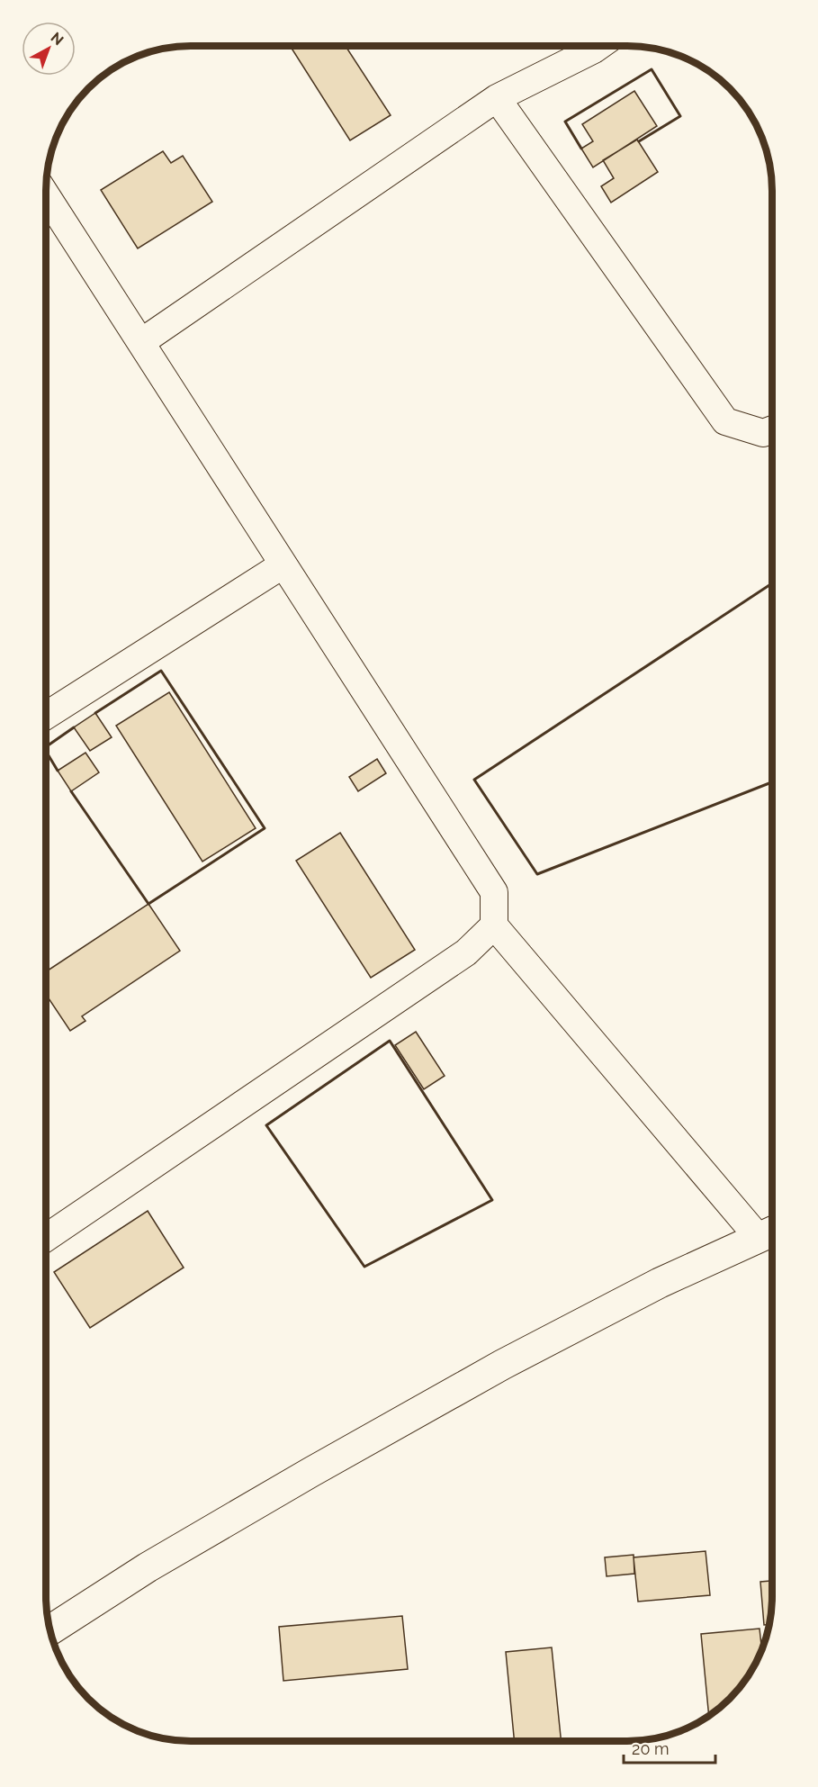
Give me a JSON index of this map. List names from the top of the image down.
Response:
{
  "scale_bar": "20 m",
  "north": "top right"
}
